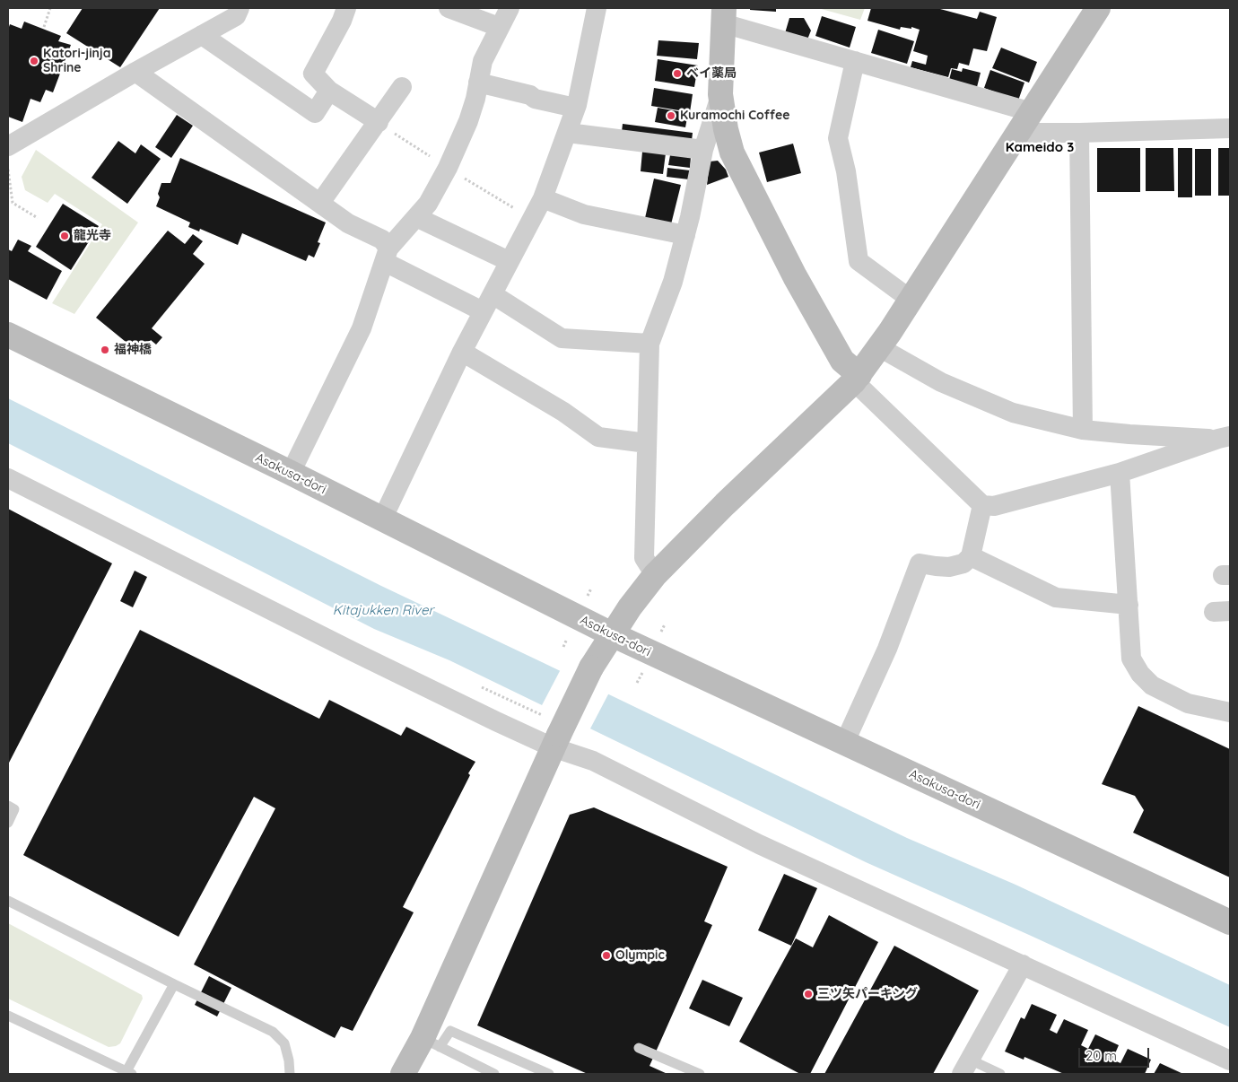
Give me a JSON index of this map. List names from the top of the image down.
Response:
{
  "streets": {
    "street": ["Asakusa-dori"]
  },
  "districts": ["Kameido 3"],
  "water": ["Kitajukken River"],
  "places": [
    "Katori-jinja Shrine",
    "ベイ薬局",
    "Kuramochi Coffee",
    "龍光寺",
    "福神橋",
    "Olympic",
    "三ツ矢パーキング"
  ],
  "scale_bar": "20 m"
}
